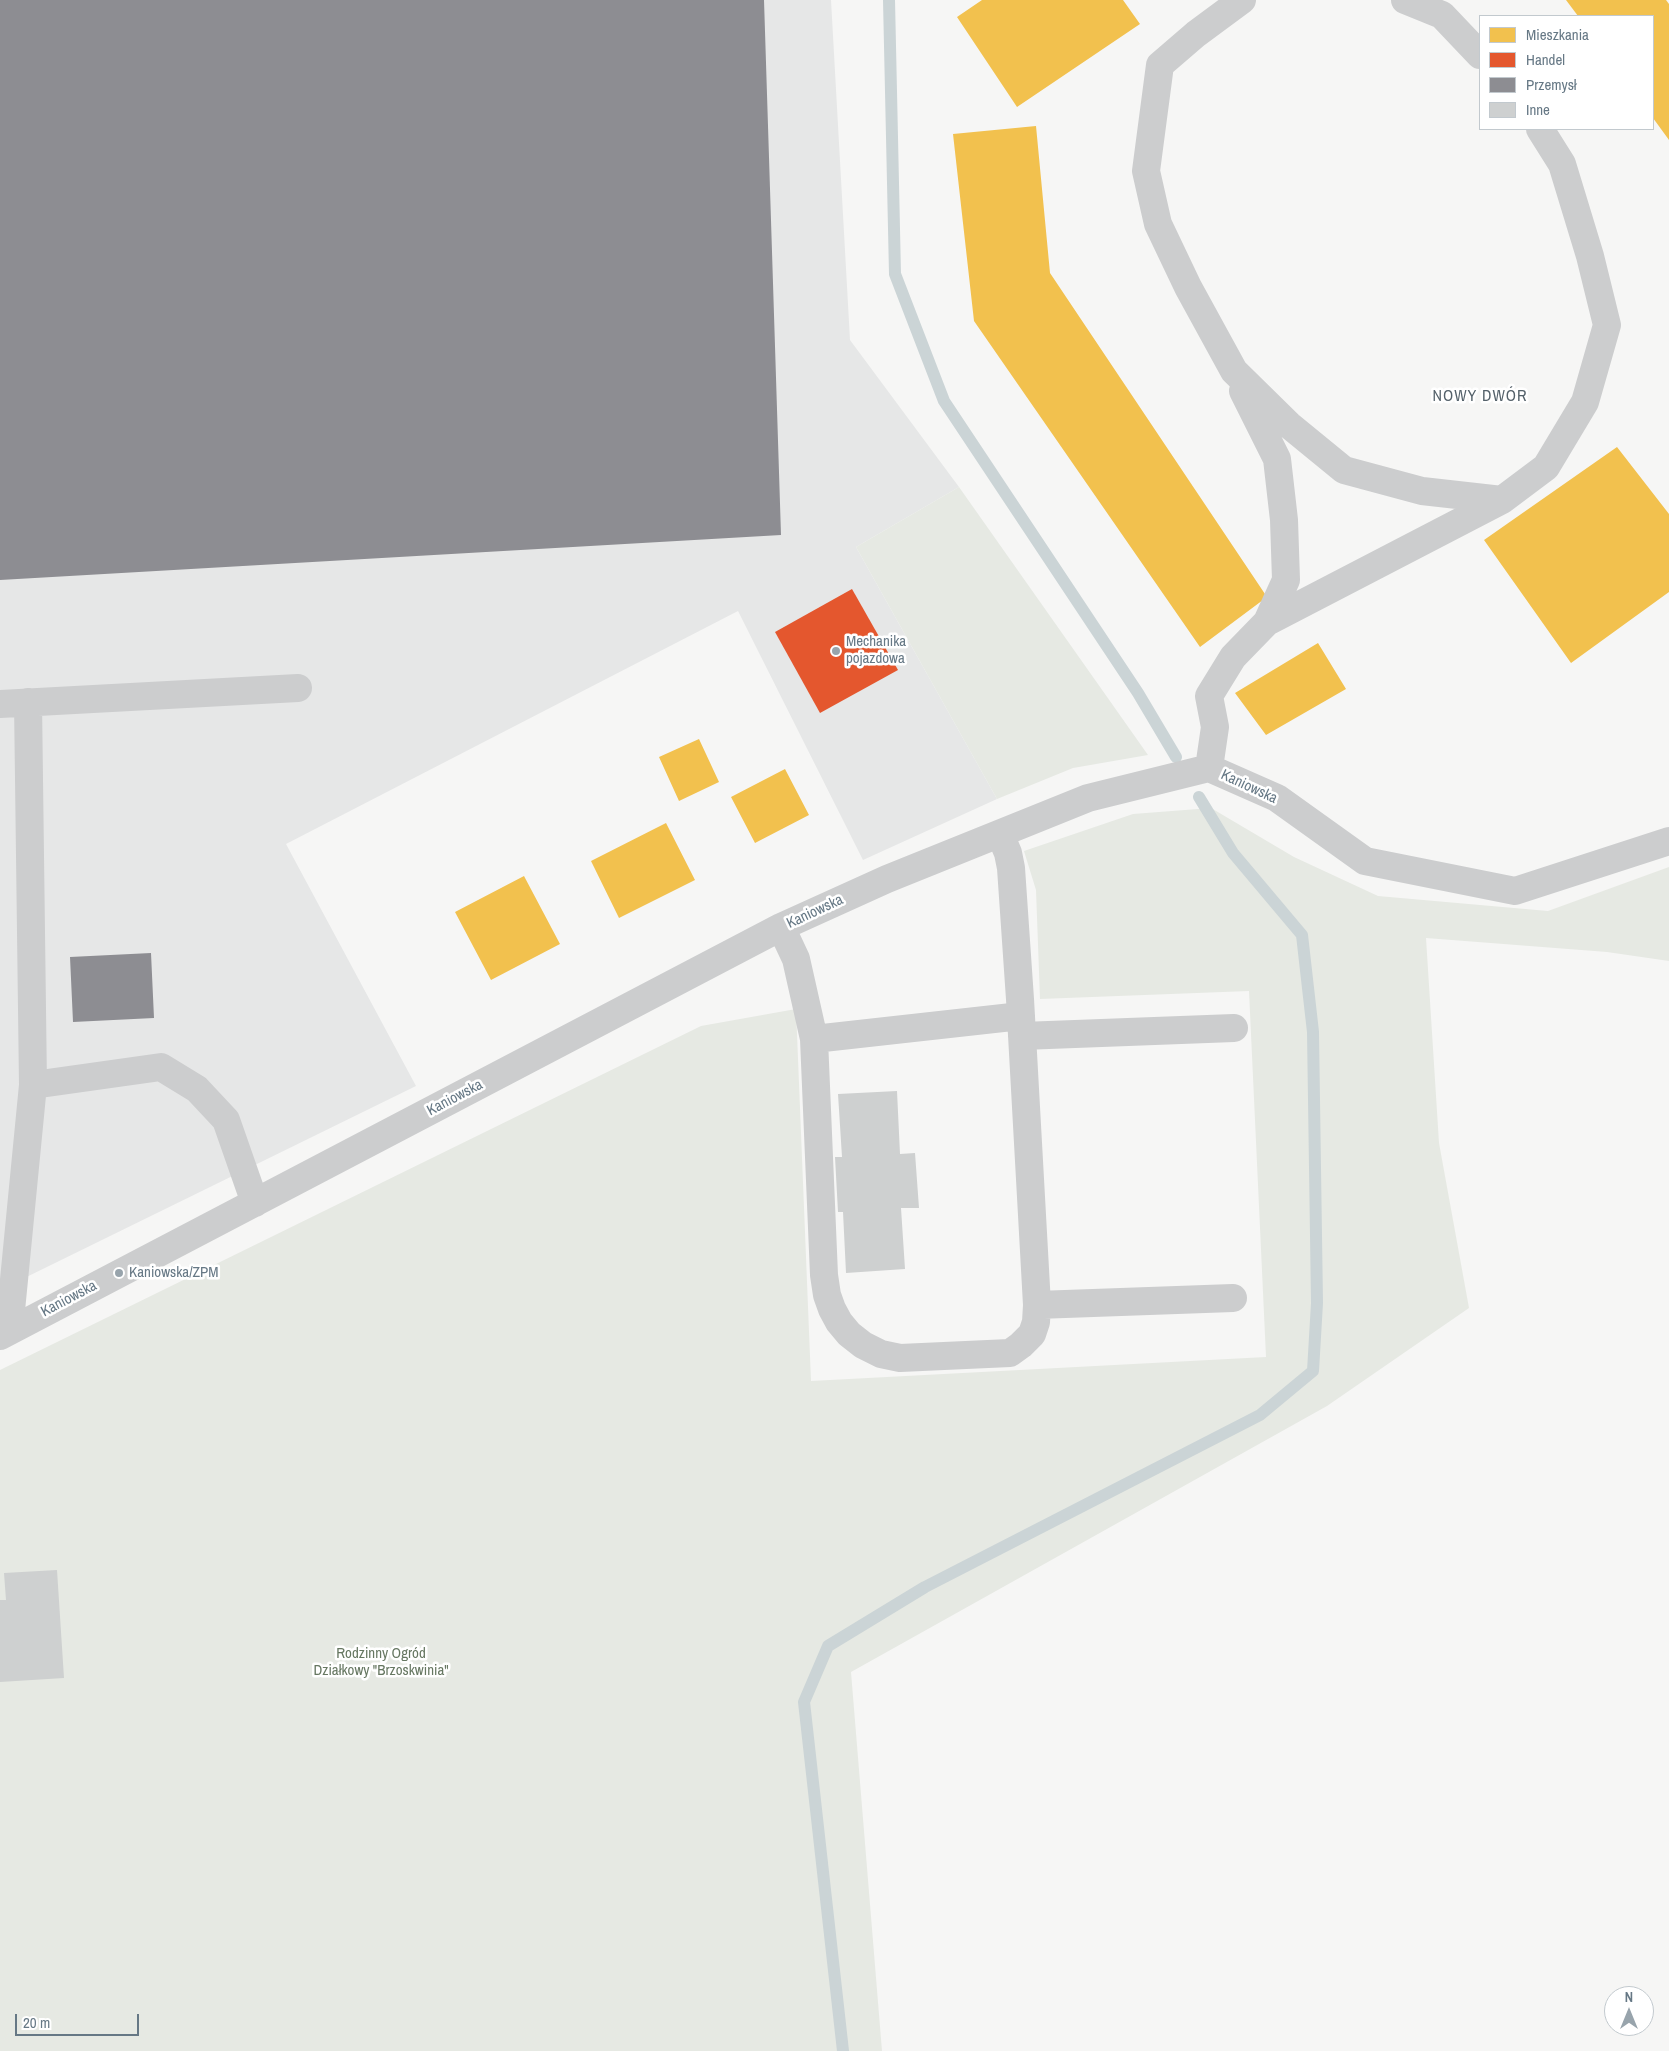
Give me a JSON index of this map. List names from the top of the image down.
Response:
{
  "streets": {
    "street": ["Kaniowska"]
  },
  "districts": ["NOWY DWÓR"],
  "parks": ["Rodzinny Ogród Działkowy \"Brzoskwinia\""],
  "places": ["Mechanika pojazdowa", "Kaniowska/ZPM"],
  "legend": [
    "Mieszkania",
    "Handel",
    "Przemysł",
    "Inne"
  ],
  "scale_bar": "20 m",
  "north": "top"
}
